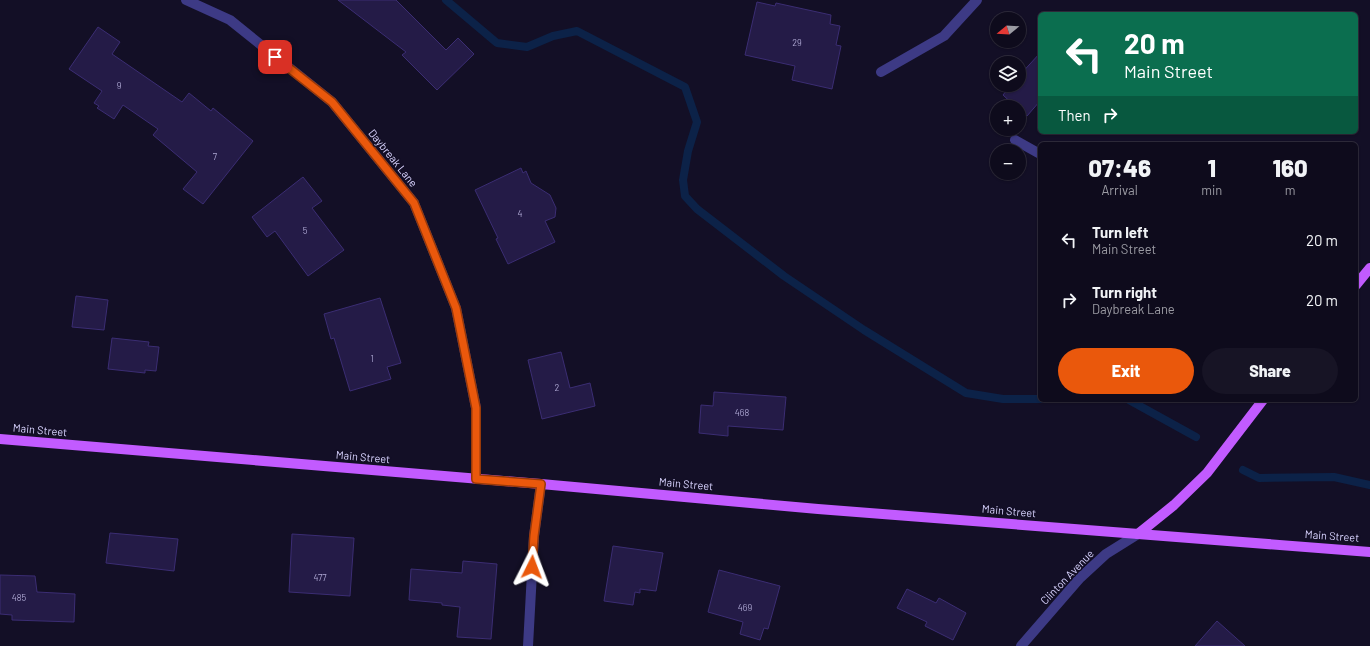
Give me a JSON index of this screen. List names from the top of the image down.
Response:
{
  "streets": {
    "main road": ["Main Street"],
    "street": ["Daybreak Lane", "Clinton Avenue"]
  },
  "crossings": [
    ["Daybreak Lane", "Main Street"],
    ["Main Street", "Clinton Avenue"]
  ],
  "house_numbers": [
    "29",
    "9",
    "7",
    "4",
    "5",
    "1",
    "2",
    "468",
    "477",
    "485",
    "469"
  ],
  "north": "left",
  "page": {
    "map_buttons": ["+", "−"],
    "turn": ["20 m", "Main Street"],
    "then": "Then",
    "eta": [
      "07:46",
      "Arrival",
      "1",
      "min",
      "160",
      "m"
    ],
    "list": [
      {
        "name": "Turn left",
        "note": "Main Street",
        "value": "20 m"
      },
      {
        "name": "Turn right",
        "note": "Daybreak Lane",
        "value": "20 m"
      }
    ],
    "buttons": ["Exit", "Share"]
  }
}
